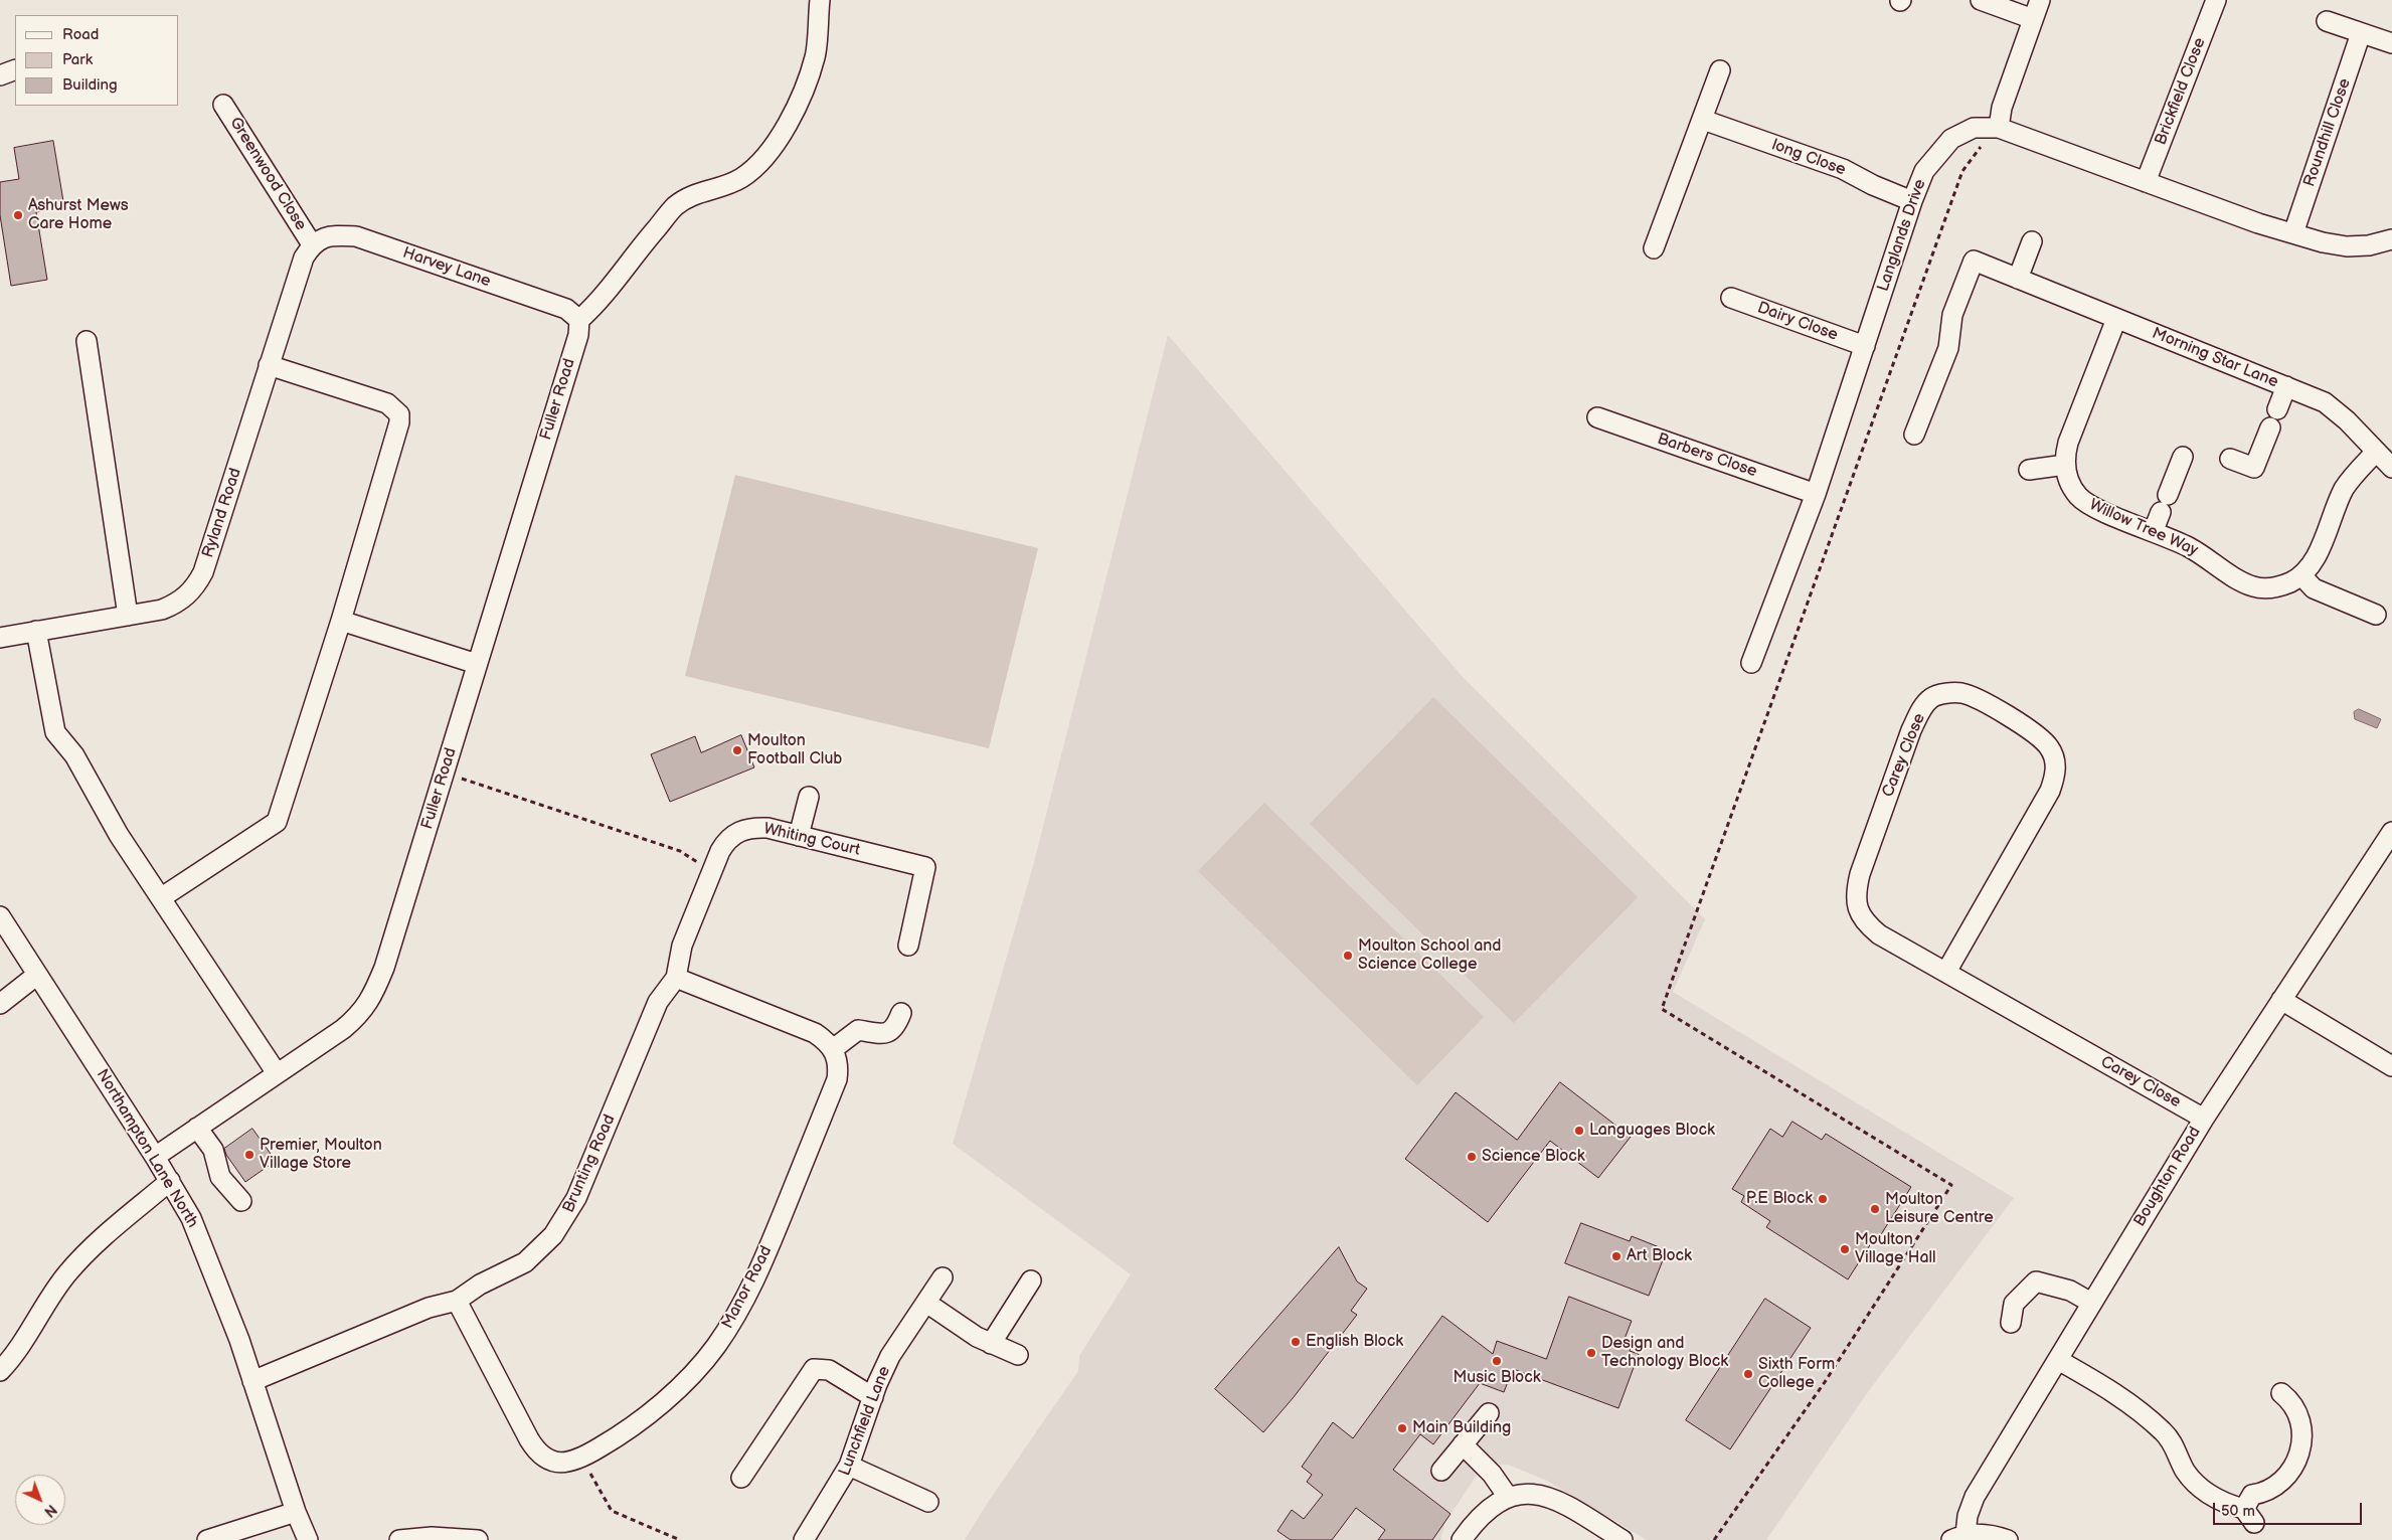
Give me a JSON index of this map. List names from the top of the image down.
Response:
{
  "streets": {
    "street": [
      "Brickfield Close",
      "Roundhill Close",
      "long Close",
      "Greenwood Close",
      "Langlands Drive",
      "Harvey Lane",
      "Dairy Close",
      "Morning Star Lane",
      "Fuller Road",
      "Barbers Close",
      "Ryland Road",
      "Willow Tree Way",
      "Carey Close",
      "Whiting Court",
      "Northampton Lane North",
      "Brunting Road",
      "Boughton Road",
      "Manor Road",
      "Lunchfield Lane"
    ]
  },
  "crossings": [
    ["Brickfield Close", "Langlands Drive"],
    ["Roundhill Close", "Langlands Drive"],
    ["long Close", "Langlands Drive"],
    ["Greenwood Close", "Harvey Lane"],
    ["Greenwood Close", "Ryland Road"],
    ["Langlands Drive", "Dairy Close"],
    ["Langlands Drive", "Barbers Close"],
    ["Harvey Lane", "Fuller Road"],
    ["Harvey Lane", "Ryland Road"],
    ["Morning Star Lane", "Willow Tree Way"],
    ["Fuller Road", "Northampton Lane North"],
    ["Carey Close", "Boughton Road"],
    ["Whiting Court", "Brunting Road"],
    ["Northampton Lane North", "Brunting Road"],
    ["Brunting Road", "Manor Road"]
  ],
  "places": [
    "Ashurst Mews Care Home",
    "Moulton Football Club",
    "Moulton School and Science College",
    "Languages Block",
    "Premier, Moulton Village Store",
    "Science Block",
    "P.E Block",
    "Moulton Leisure Centre",
    "Moulton Village Hall",
    "Art Block",
    "English Block",
    "Design and Technology Block",
    "Music Block",
    "Sixth Form College",
    "Main Building"
  ],
  "legend": ["Road", "Park", "Building"],
  "scale_bar": "50 m",
  "north": "bottom right"
}
